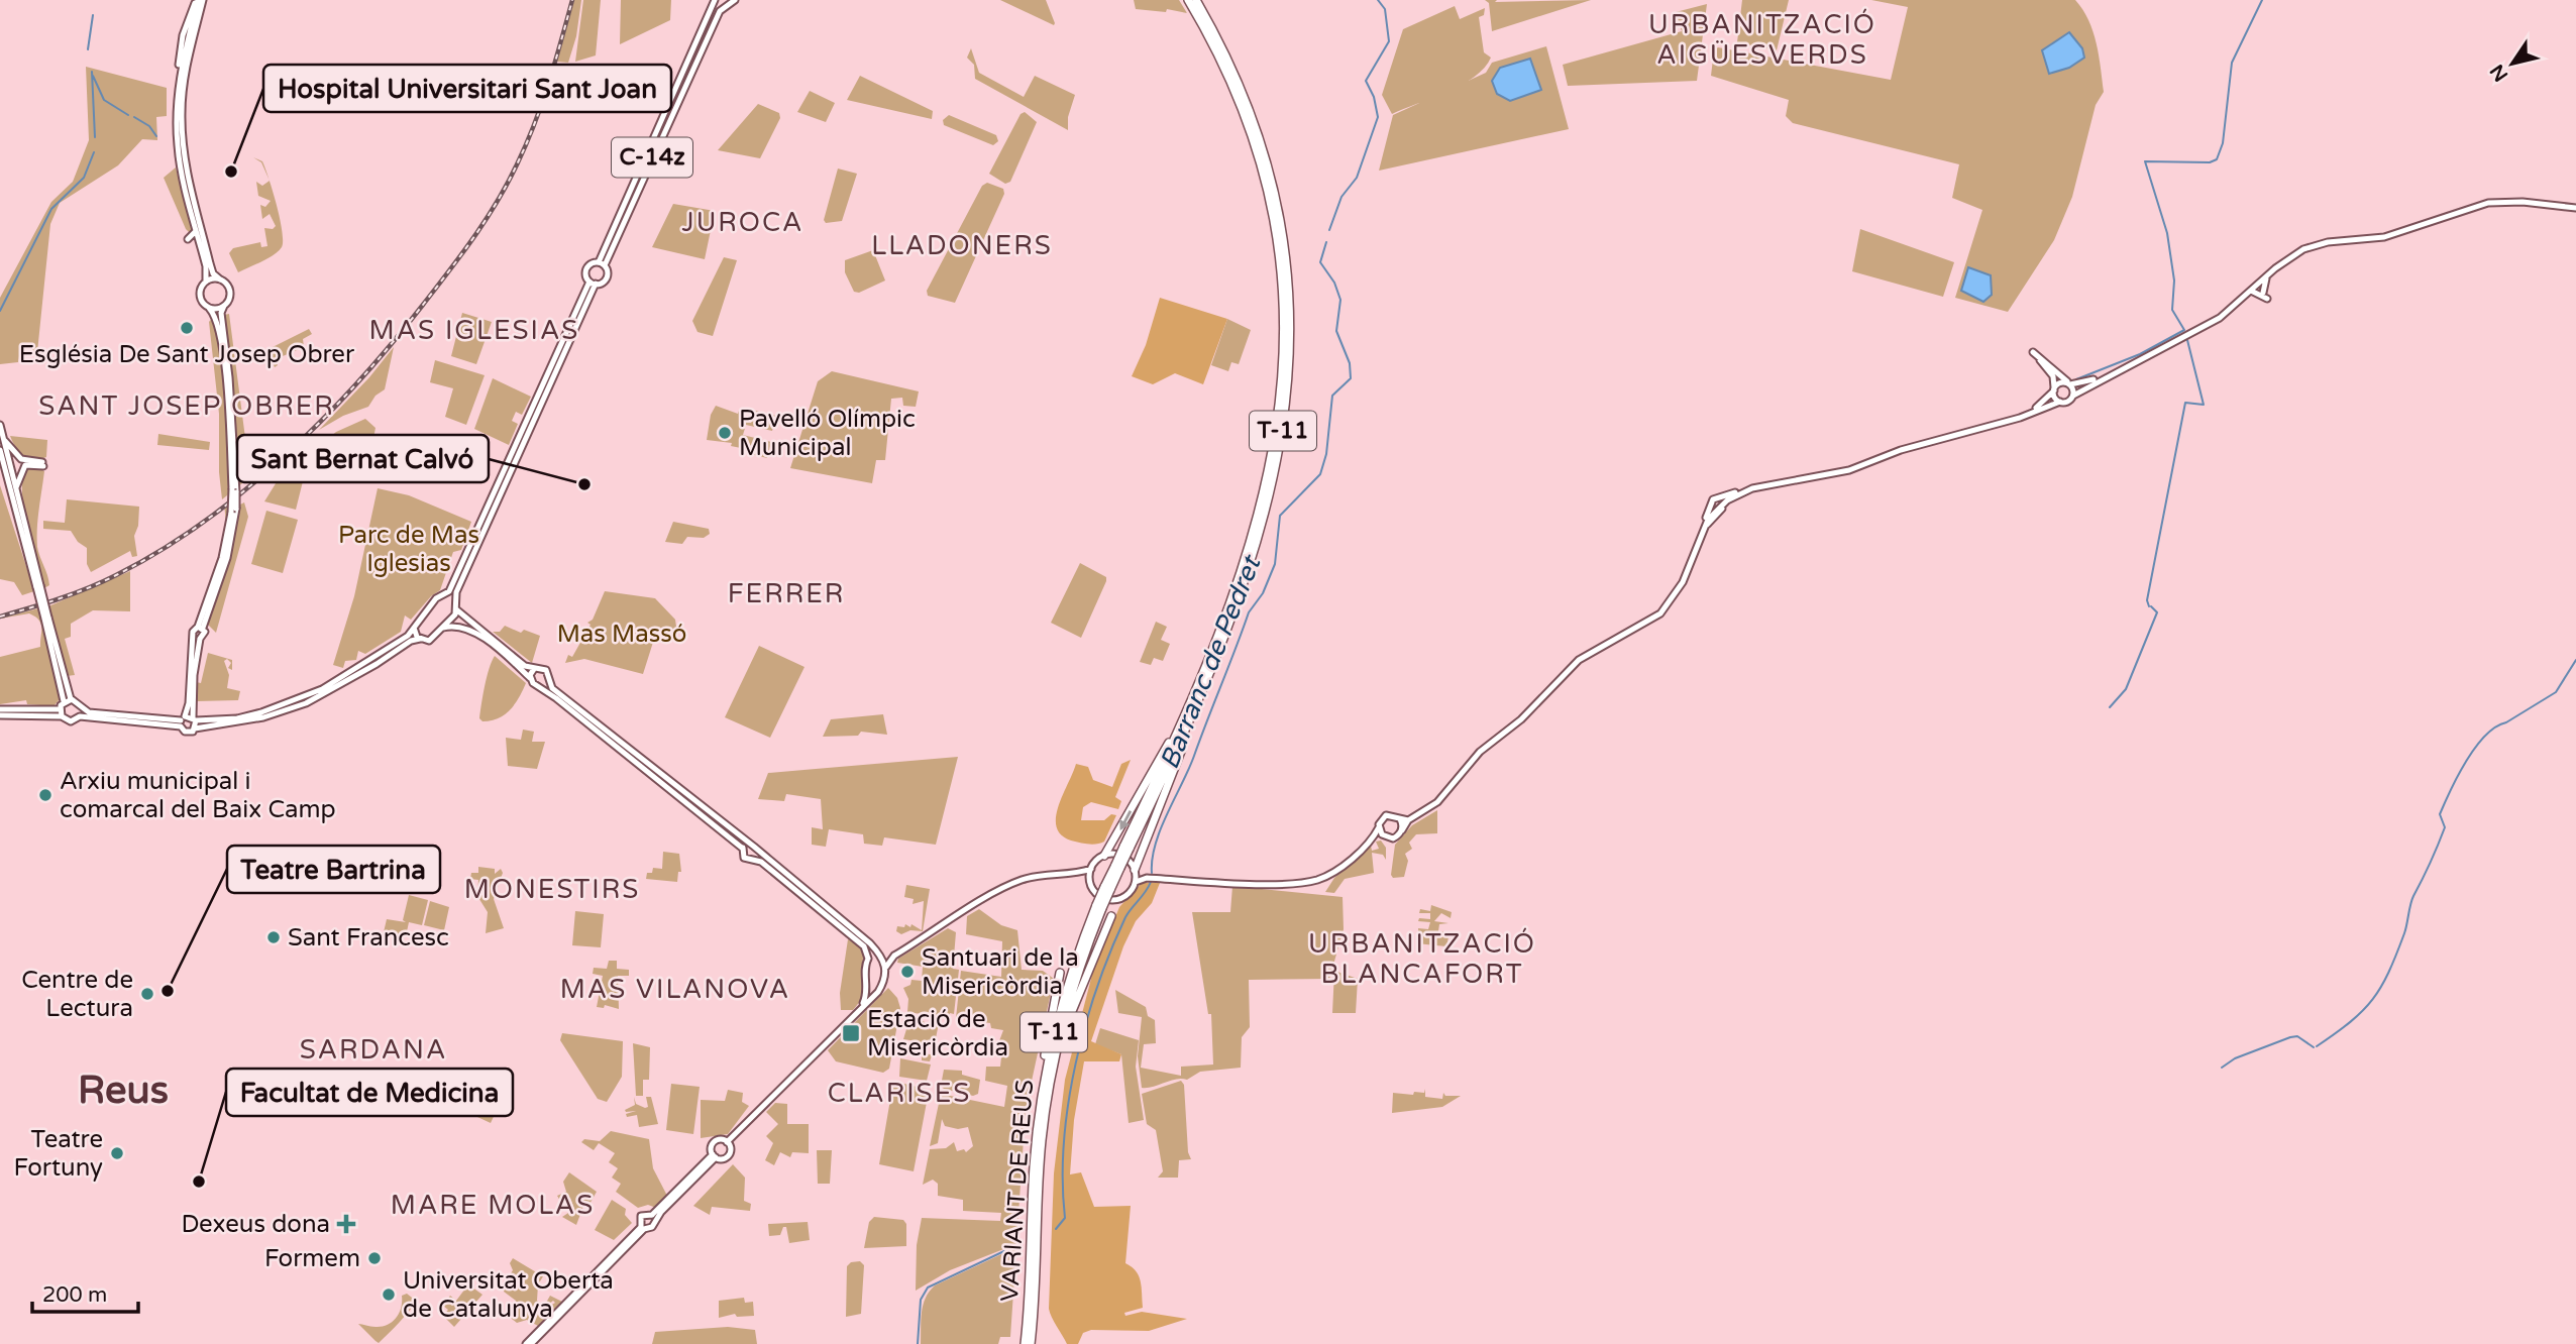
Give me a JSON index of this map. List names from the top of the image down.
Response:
{
  "streets": {
    "highway": ["T-11", "VARIANT DE REUS"],
    "main road": ["C-14z"]
  },
  "crossings": [
    ["T-11", "VARIANT DE REUS"]
  ],
  "districts": [
    "URBANITZACIÓ AIGÜESVERDS",
    "JUROCA",
    "LLADONERS",
    "MAS IGLESIAS",
    "SANT JOSEP OBRER",
    "FERRER",
    "MONESTIRS",
    "URBANITZACIÓ BLANCAFORT",
    "MAS VILANOVA",
    "SARDANA",
    "Reus",
    "CLARISES",
    "MARE MOLAS"
  ],
  "water": ["Barranc de Pedret"],
  "parks": ["Parc de Mas Iglesias", "Mas Massó"],
  "places": {
    "other": [
      "Hospital Universitari Sant Joan",
      "Església De Sant Josep Obrer",
      "Pavelló Olímpic Municipal",
      "Sant Bernat Calvó",
      "Arxiu municipal i comarcal del Baix Camp",
      "Sant Francesc",
      "Santuari de la Misericòrdia",
      "Teatre Bartrina",
      "Centre de Lectura",
      "Teatre Fortuny",
      "Facultat de Medicina",
      "Formem",
      "Universitat Oberta de Catalunya"
    ],
    "transit": ["Estació de Misericòrdia"],
    "health": ["Dexeus dona"]
  },
  "scale_bar": "200 m",
  "north": "bottom left"
}
